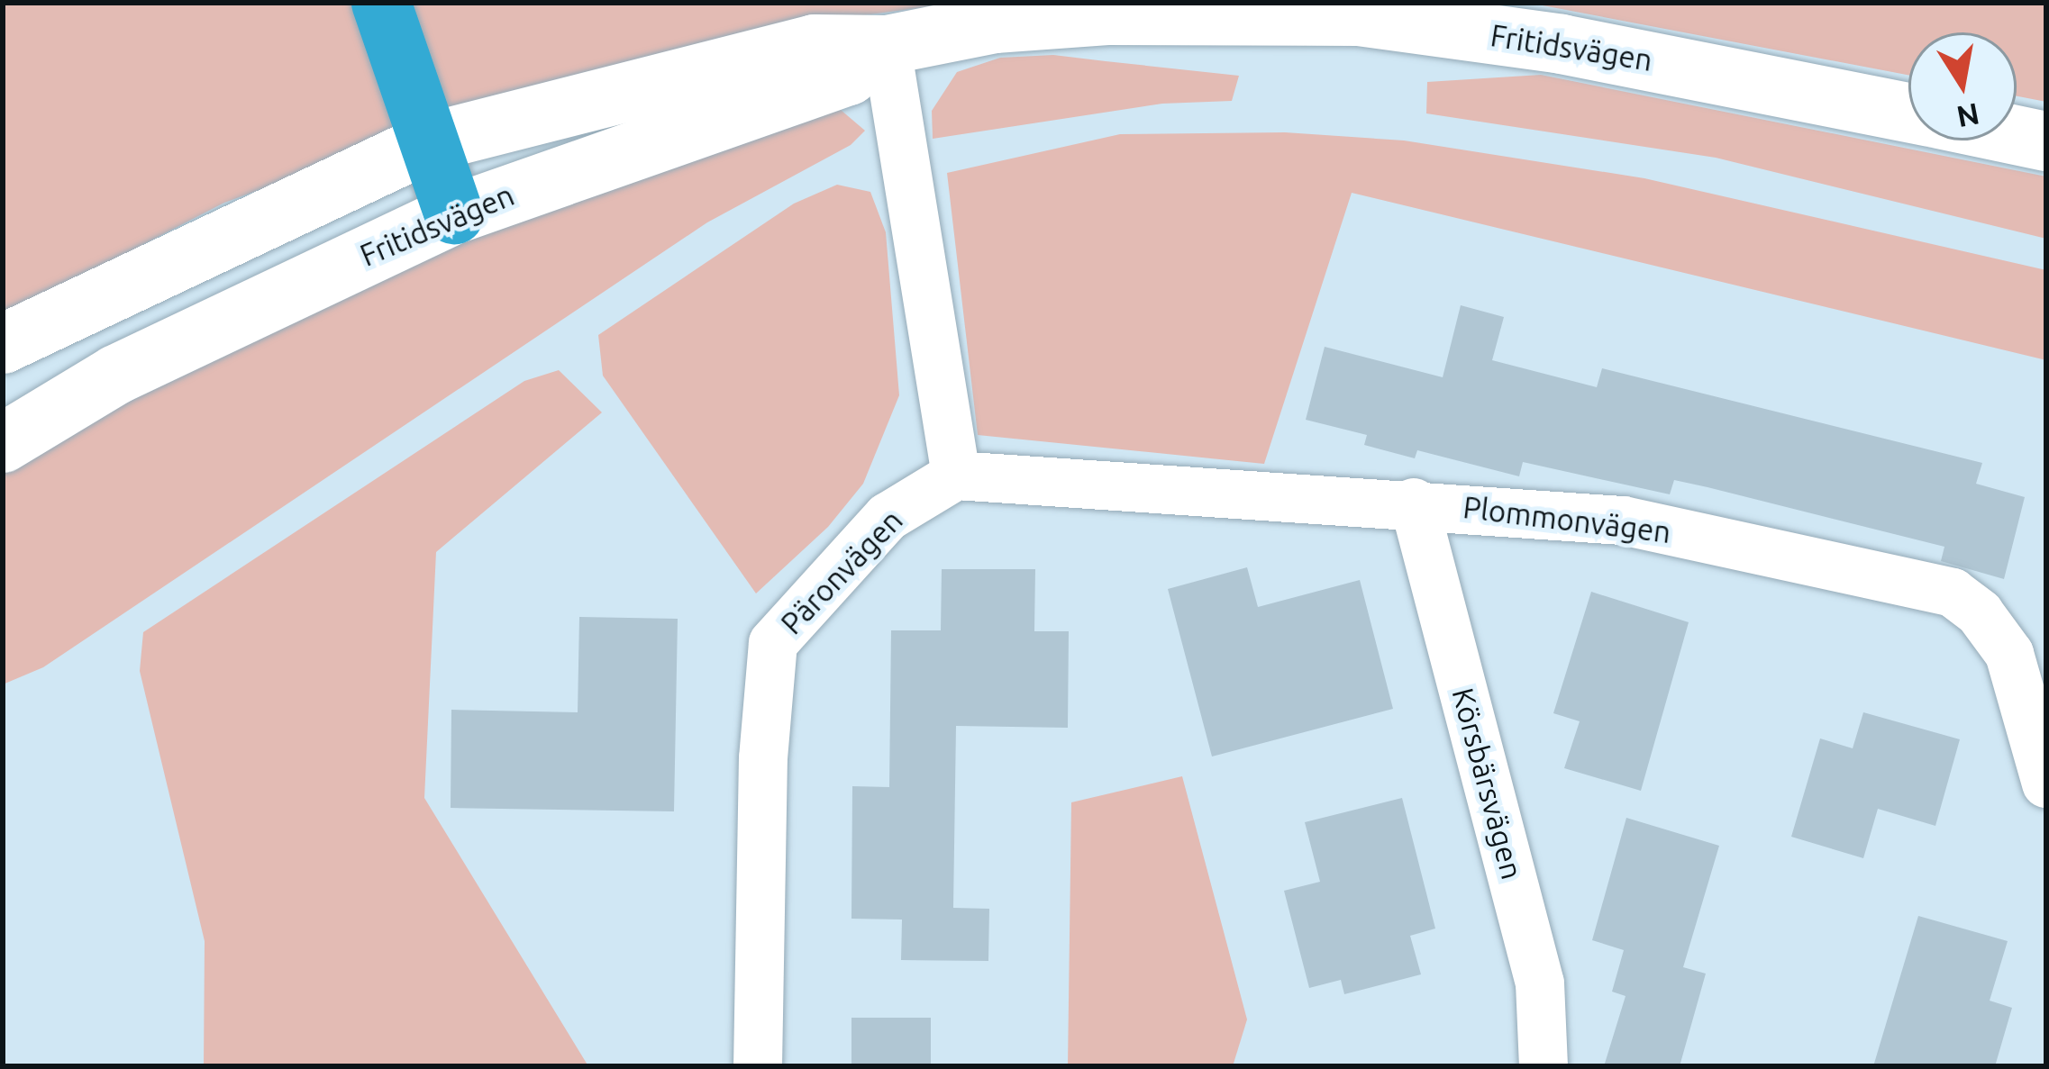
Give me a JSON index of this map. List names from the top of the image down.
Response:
{
  "streets": {
    "street": [
      "Fritidsvägen",
      "Plommonvägen",
      "Päronvägen",
      "Körsbärsvägen"
    ]
  },
  "crossings": [
    ["Plommonvägen", "Päronvägen"],
    ["Plommonvägen", "Körsbärsvägen"]
  ],
  "north": "bottom"
}
